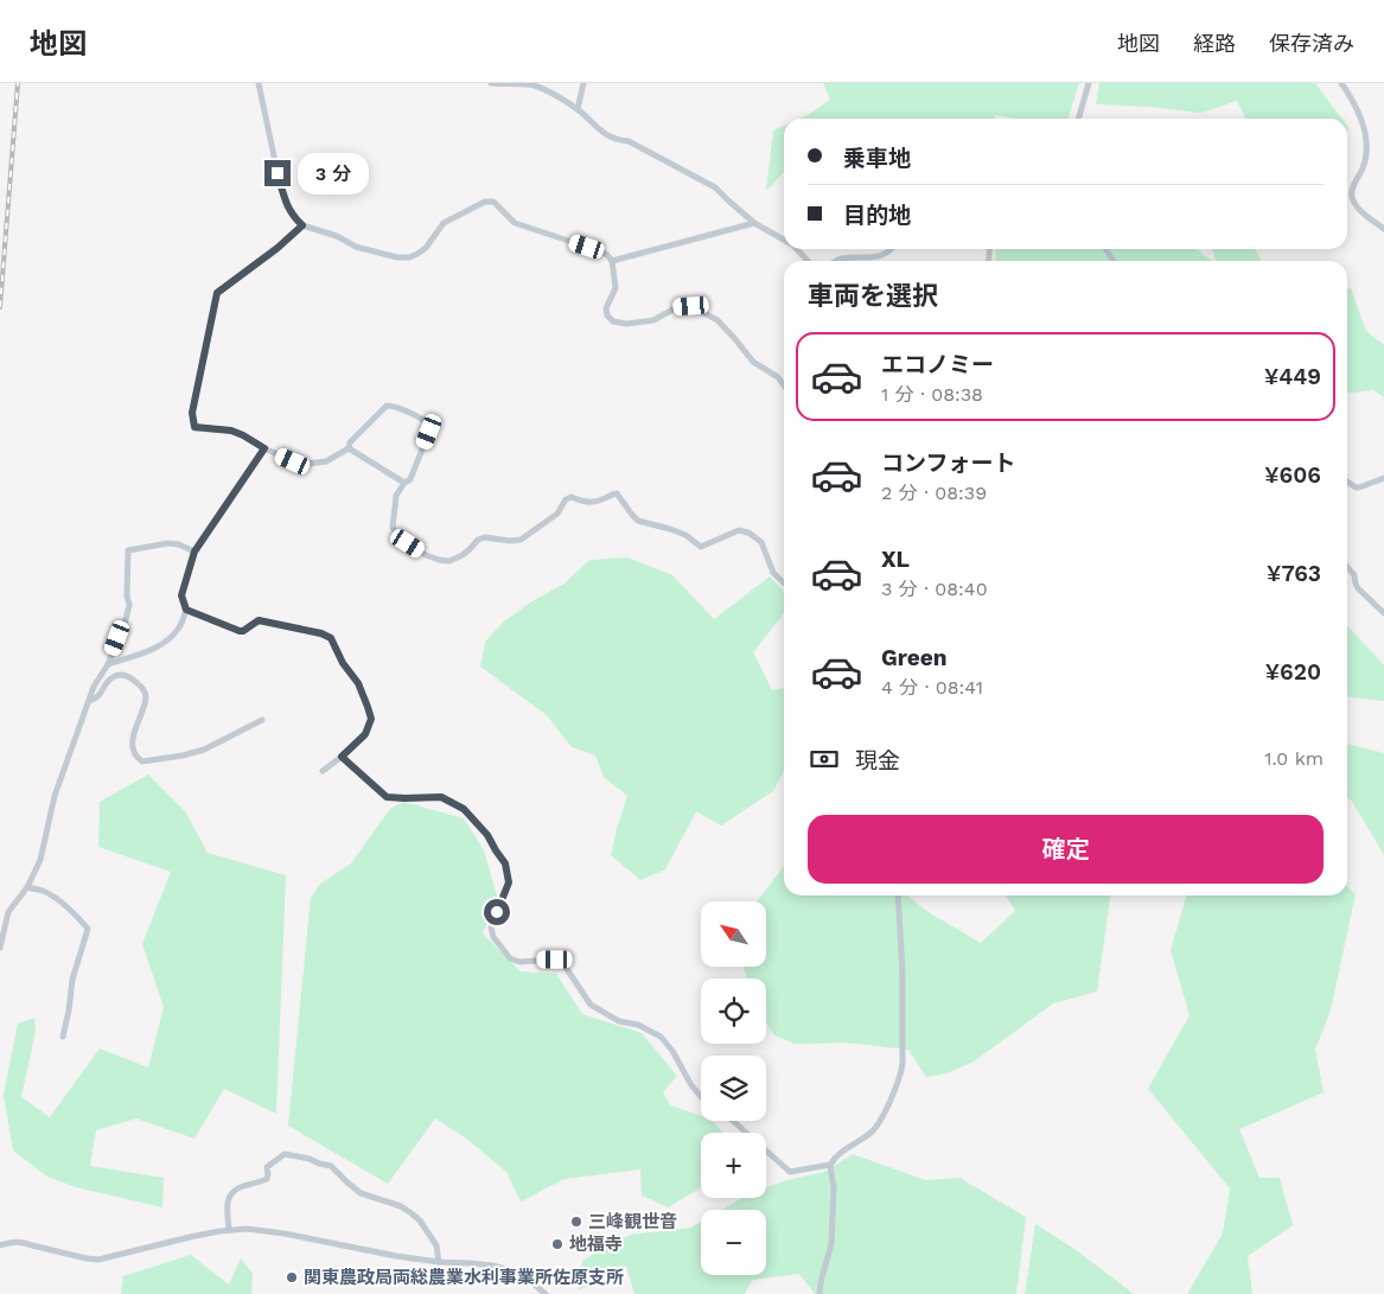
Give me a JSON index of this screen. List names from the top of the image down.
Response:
{
  "places": ["三峰観世音", "地福寺", "関東農政局両総農業水利事業所佐原支所"],
  "north": "top left",
  "page": {
    "header": "地図",
    "nav": ["地図", "経路", "保存済み"],
    "banner": ["乗車地", "目的地"],
    "bubble": "3 分",
    "heading": "車両を選択",
    "list": [
      {
        "name": "エコノミー",
        "note": "1 分 · 08:38",
        "value": "¥449"
      },
      {
        "name": "コンフォート",
        "note": "2 分 · 08:39",
        "value": "¥606"
      },
      {
        "name": "XL",
        "note": "3 分 · 08:40",
        "value": "¥763"
      },
      {
        "name": "Green",
        "note": "4 分 · 08:41",
        "value": "¥620"
      }
    ],
    "pay": ["現金", "1.0 km"],
    "buttons": "確定",
    "map_buttons": ["+", "−"]
  }
}
